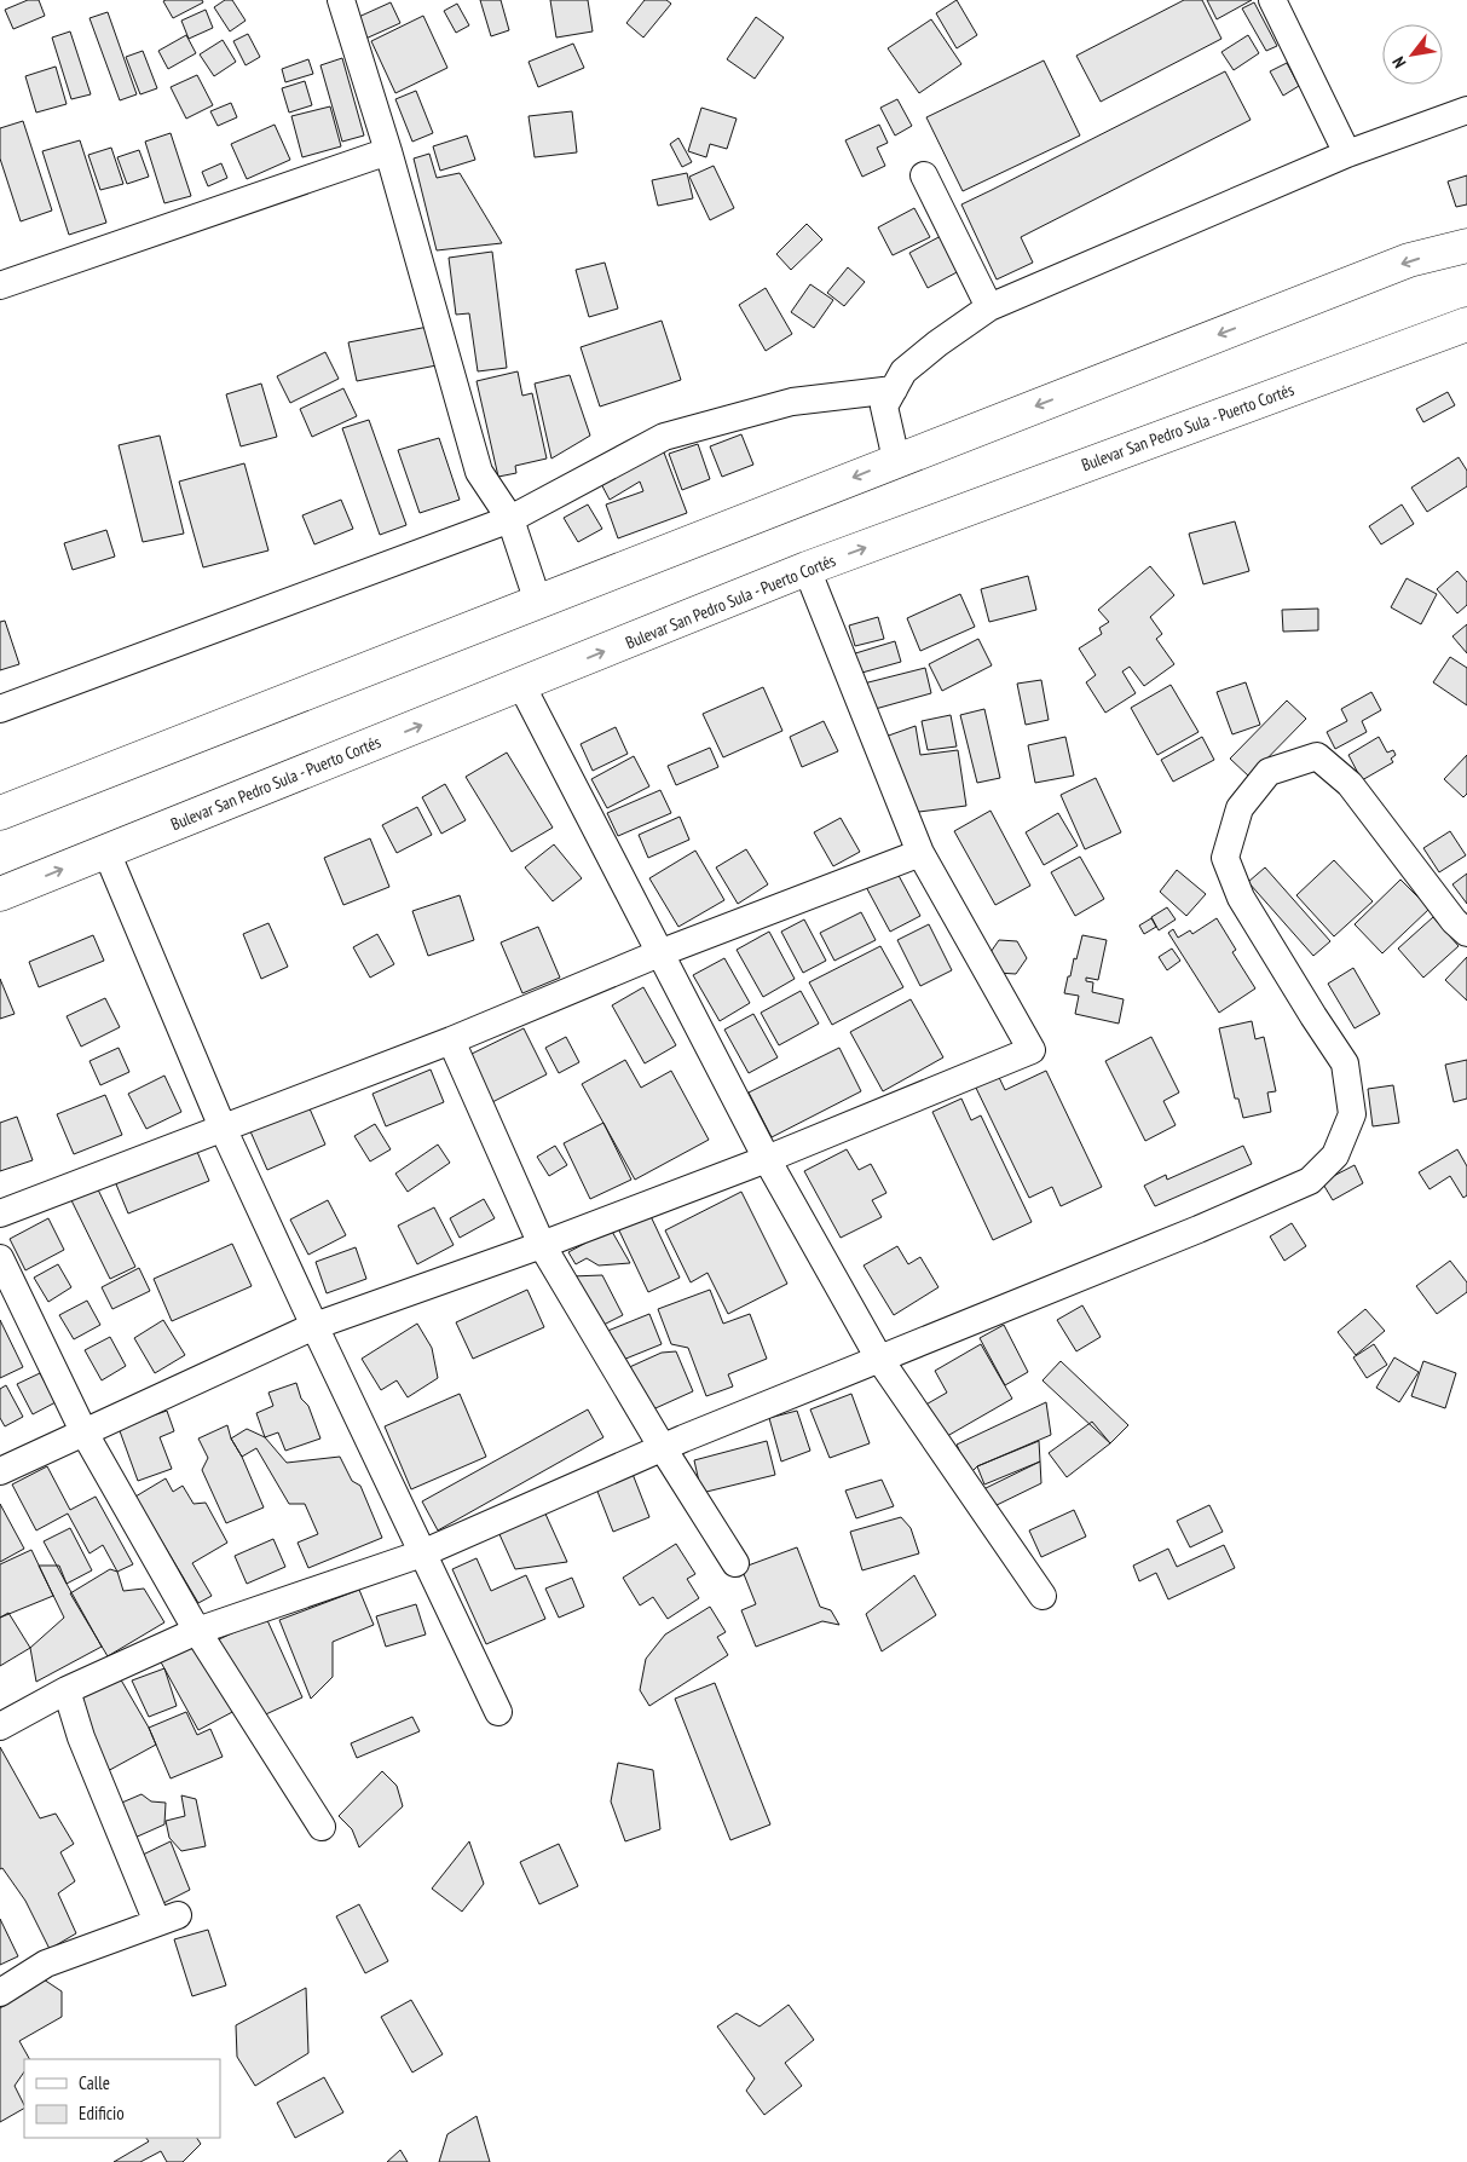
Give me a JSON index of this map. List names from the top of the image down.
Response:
{
  "streets": {
    "highway": ["Bulevar San Pedro Sula - Puerto Cortés"]
  },
  "legend": ["Calle", "Edificio"],
  "north": "bottom left"
}
